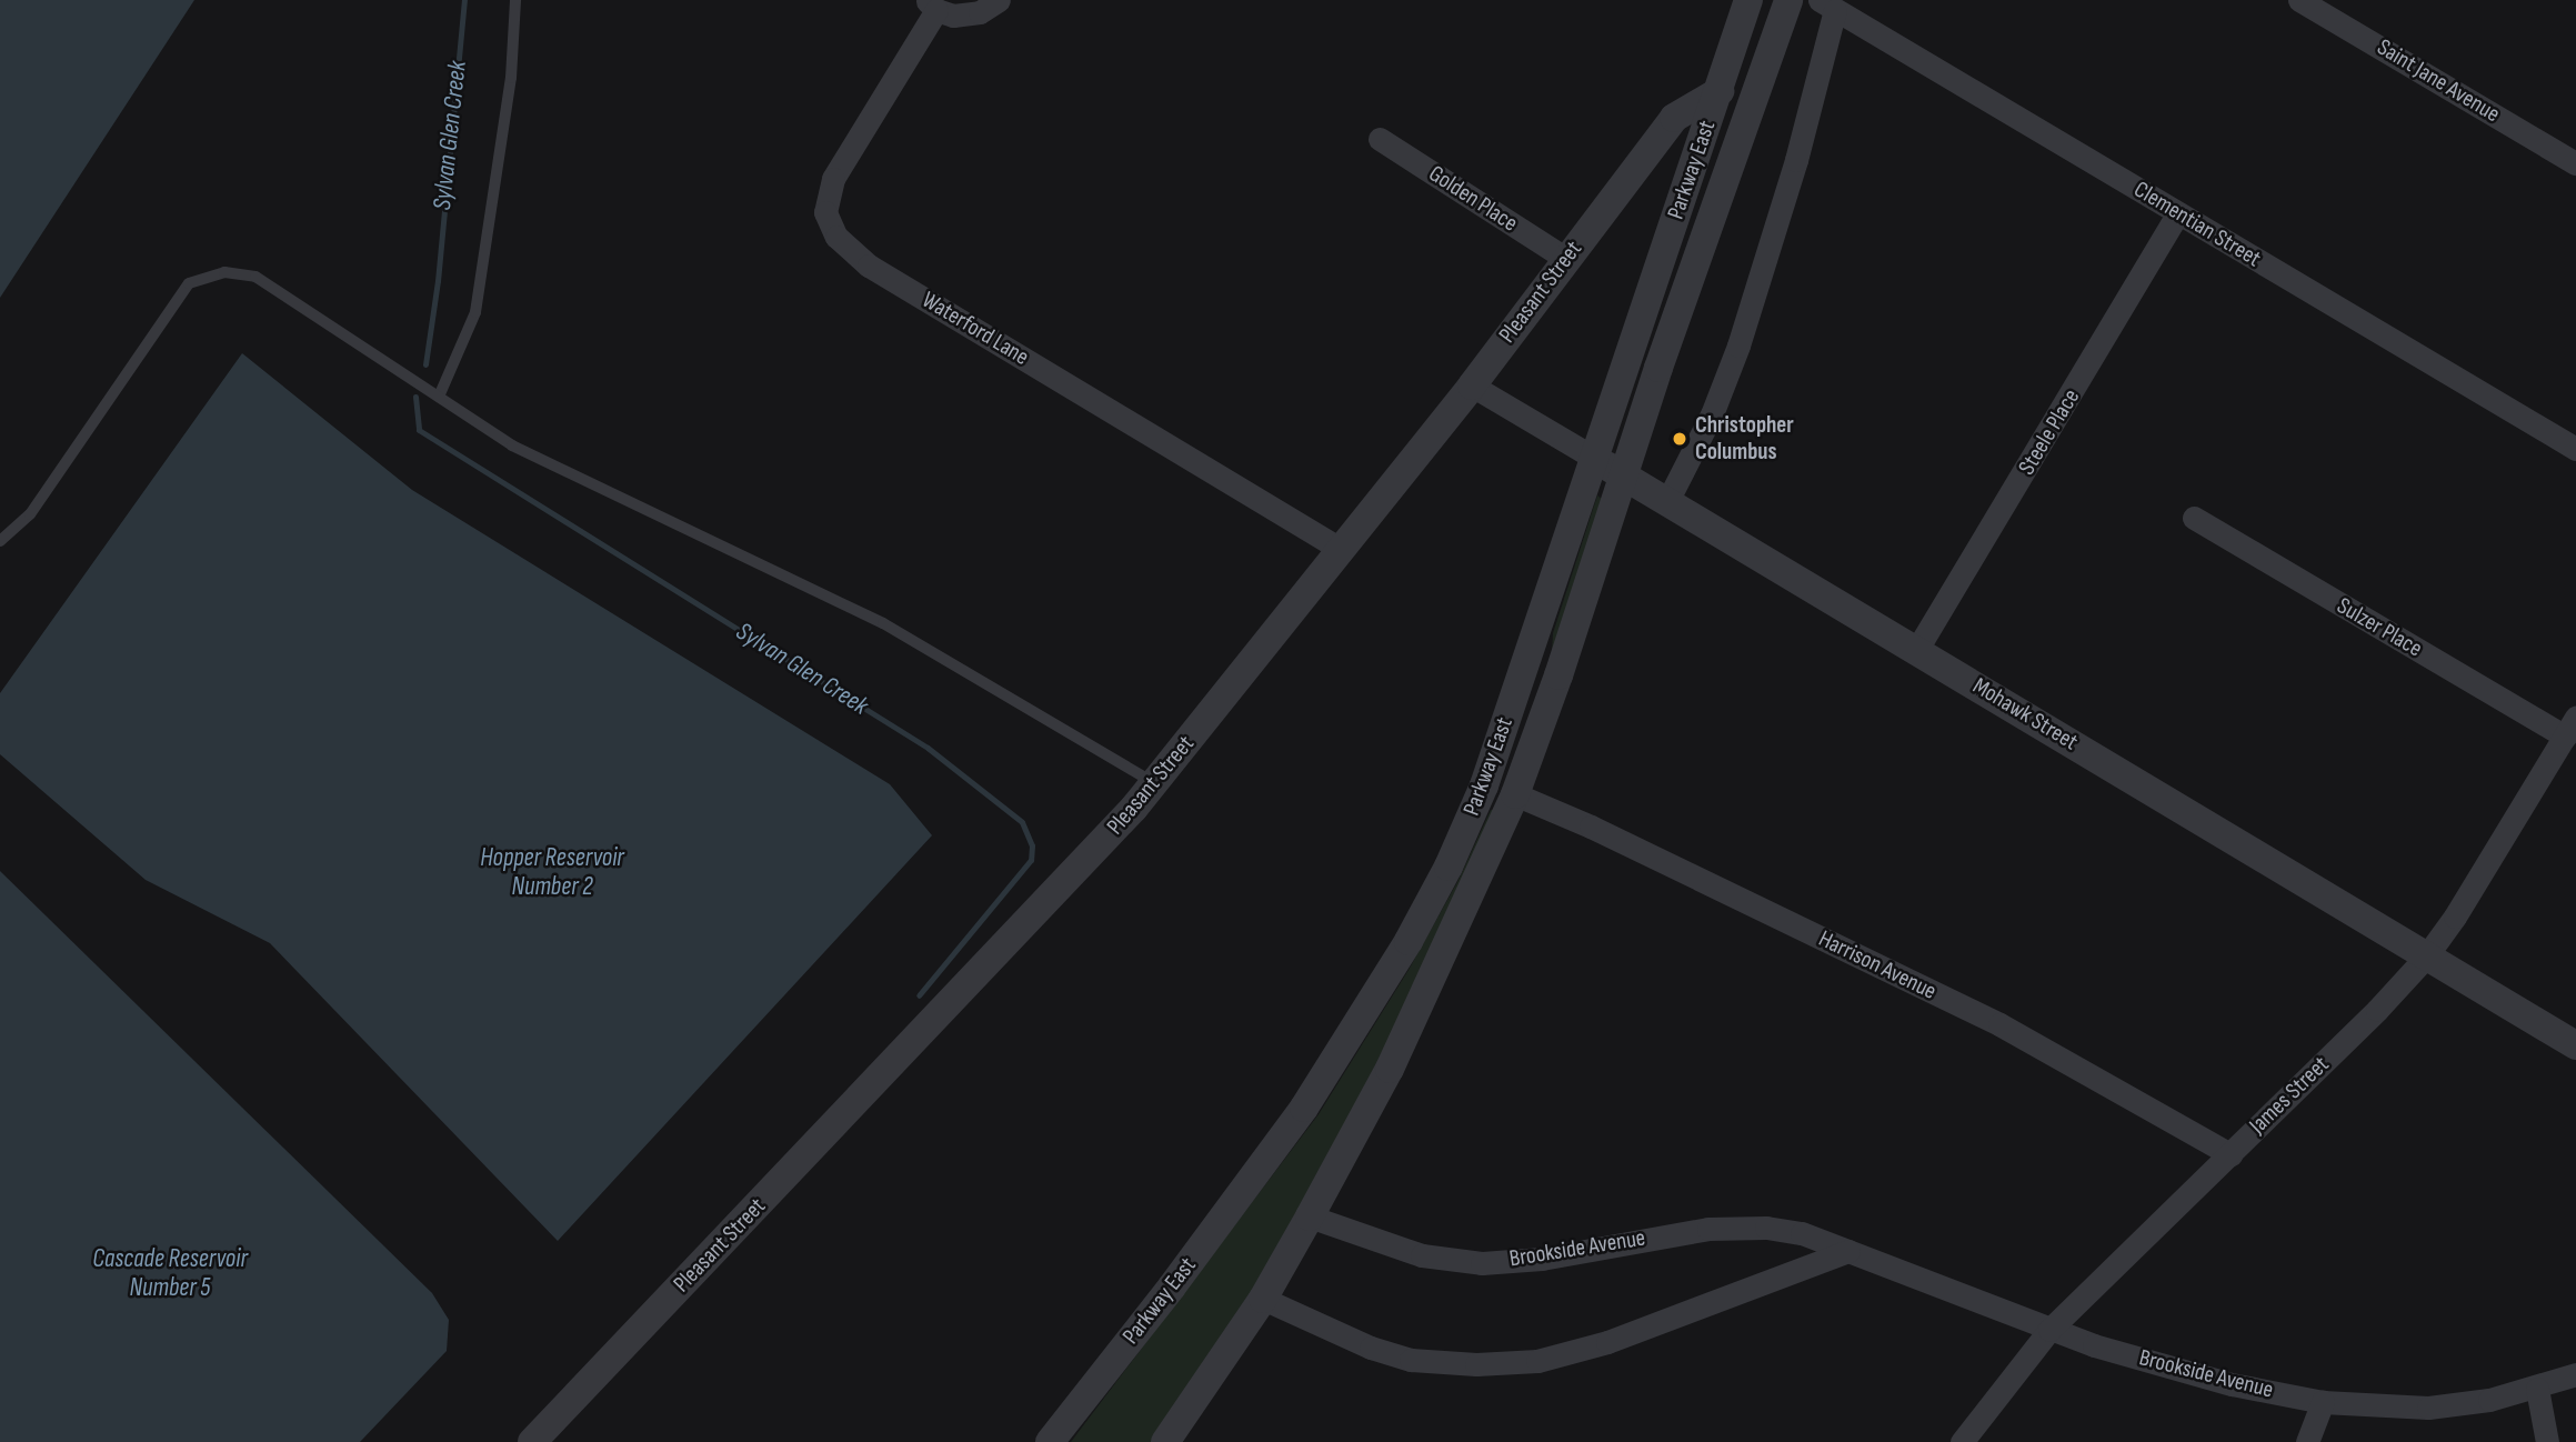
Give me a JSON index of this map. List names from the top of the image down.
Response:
{
  "streets": {
    "street": [
      "Saint Jane Avenue",
      "Parkway East",
      "Golden Place",
      "Clementian Street",
      "Pleasant Street",
      "Waterford Lane",
      "Steele Place",
      "Sulzer Place",
      "Mohawk Street",
      "Harrison Avenue",
      "James Street",
      "Brookside Avenue"
    ]
  },
  "crossings": [
    ["Parkway East", "Pleasant Street"],
    ["Parkway East", "Mohawk Street"],
    ["Parkway East", "Harrison Avenue"],
    ["Parkway East", "Brookside Avenue"],
    ["Golden Place", "Pleasant Street"],
    ["Clementian Street", "Steele Place"],
    ["Pleasant Street", "Waterford Lane"],
    ["Pleasant Street", "Mohawk Street"],
    ["Steele Place", "Mohawk Street"],
    ["Sulzer Place", "James Street"],
    ["Mohawk Street", "James Street"],
    ["Harrison Avenue", "James Street"],
    ["James Street", "Brookside Avenue"]
  ],
  "water": ["Sylvan Glen Creek", "Hopper Reservoir Number 2", "Cascade Reservoir Number 5"],
  "places": ["Christopher Columbus"]
}
